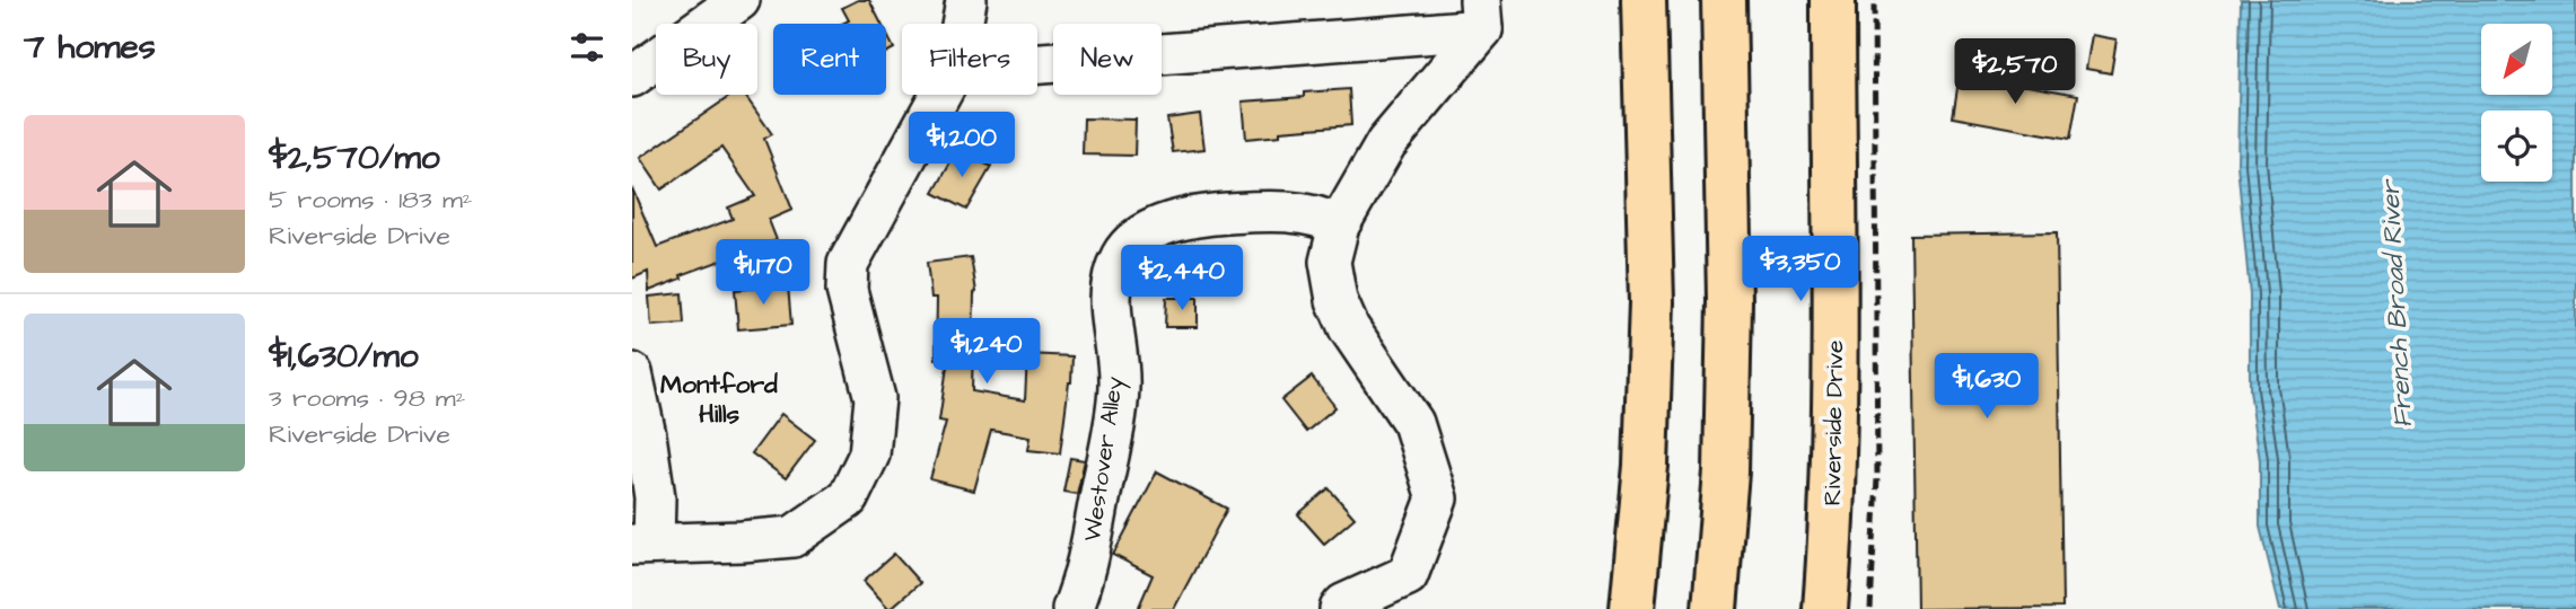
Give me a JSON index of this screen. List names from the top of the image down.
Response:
{
  "streets": {
    "main road": ["Riverside Drive"],
    "street": ["Westover Alley"]
  },
  "districts": ["Montford Hills"],
  "water": ["French Broad River"],
  "north": "bottom left",
  "page": {
    "heading": "7 homes",
    "chip": [
      "Buy",
      "Rent",
      "Filters",
      "New"
    ],
    "price": [
      "$2,570",
      "$1,200",
      "$3,350",
      "$1,170",
      "$2,440",
      "$1,240",
      "$1,630"
    ],
    "list": [
      {
        "name": "$2,570/mo",
        "note": "5 rooms · 183 m² · Riverside Drive"
      },
      {
        "name": "$1,630/mo",
        "note": "3 rooms · 98 m² · Riverside Drive"
      }
    ]
  }
}
